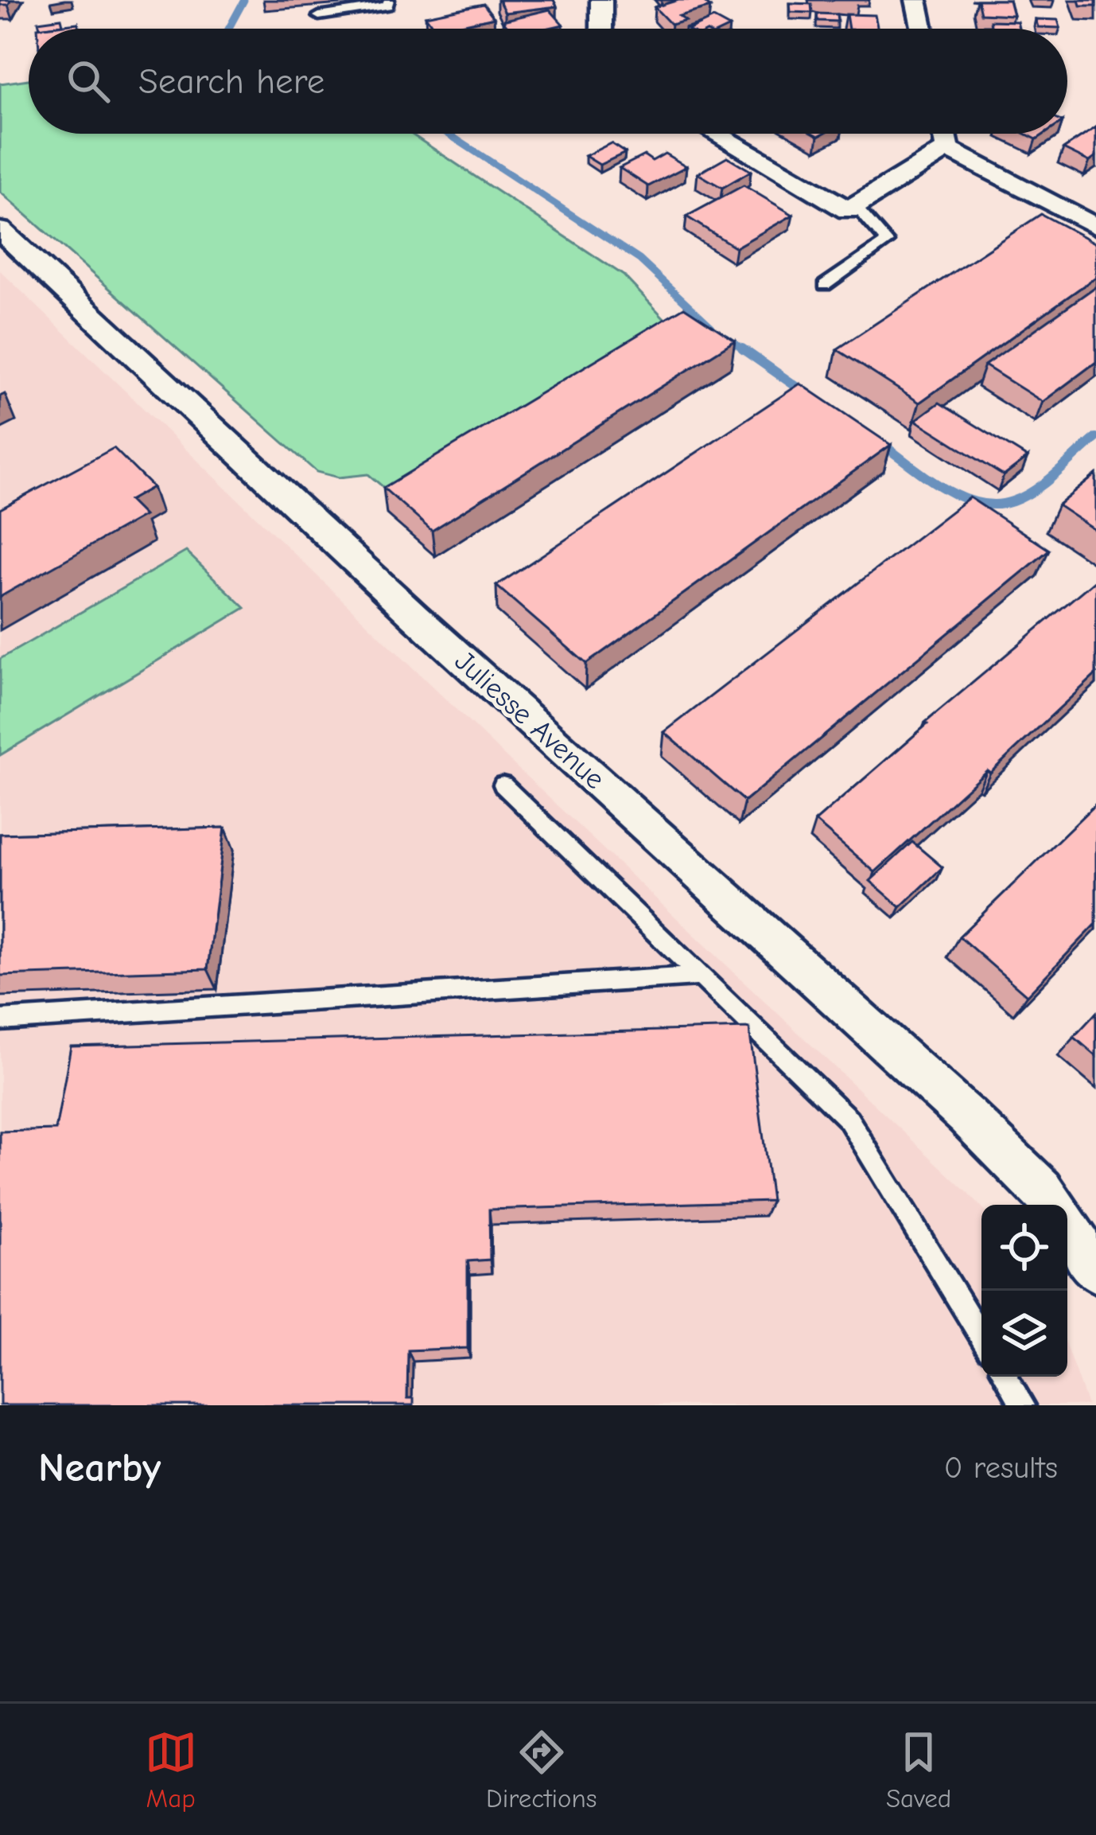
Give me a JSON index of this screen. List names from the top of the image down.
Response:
{
  "streets": {
    "street": ["Juliesse Avenue"]
  },
  "page": {
    "search": "Search here",
    "heading": ["Nearby", "0 results"],
    "nav": ["Map", "Directions", "Saved"]
  }
}
